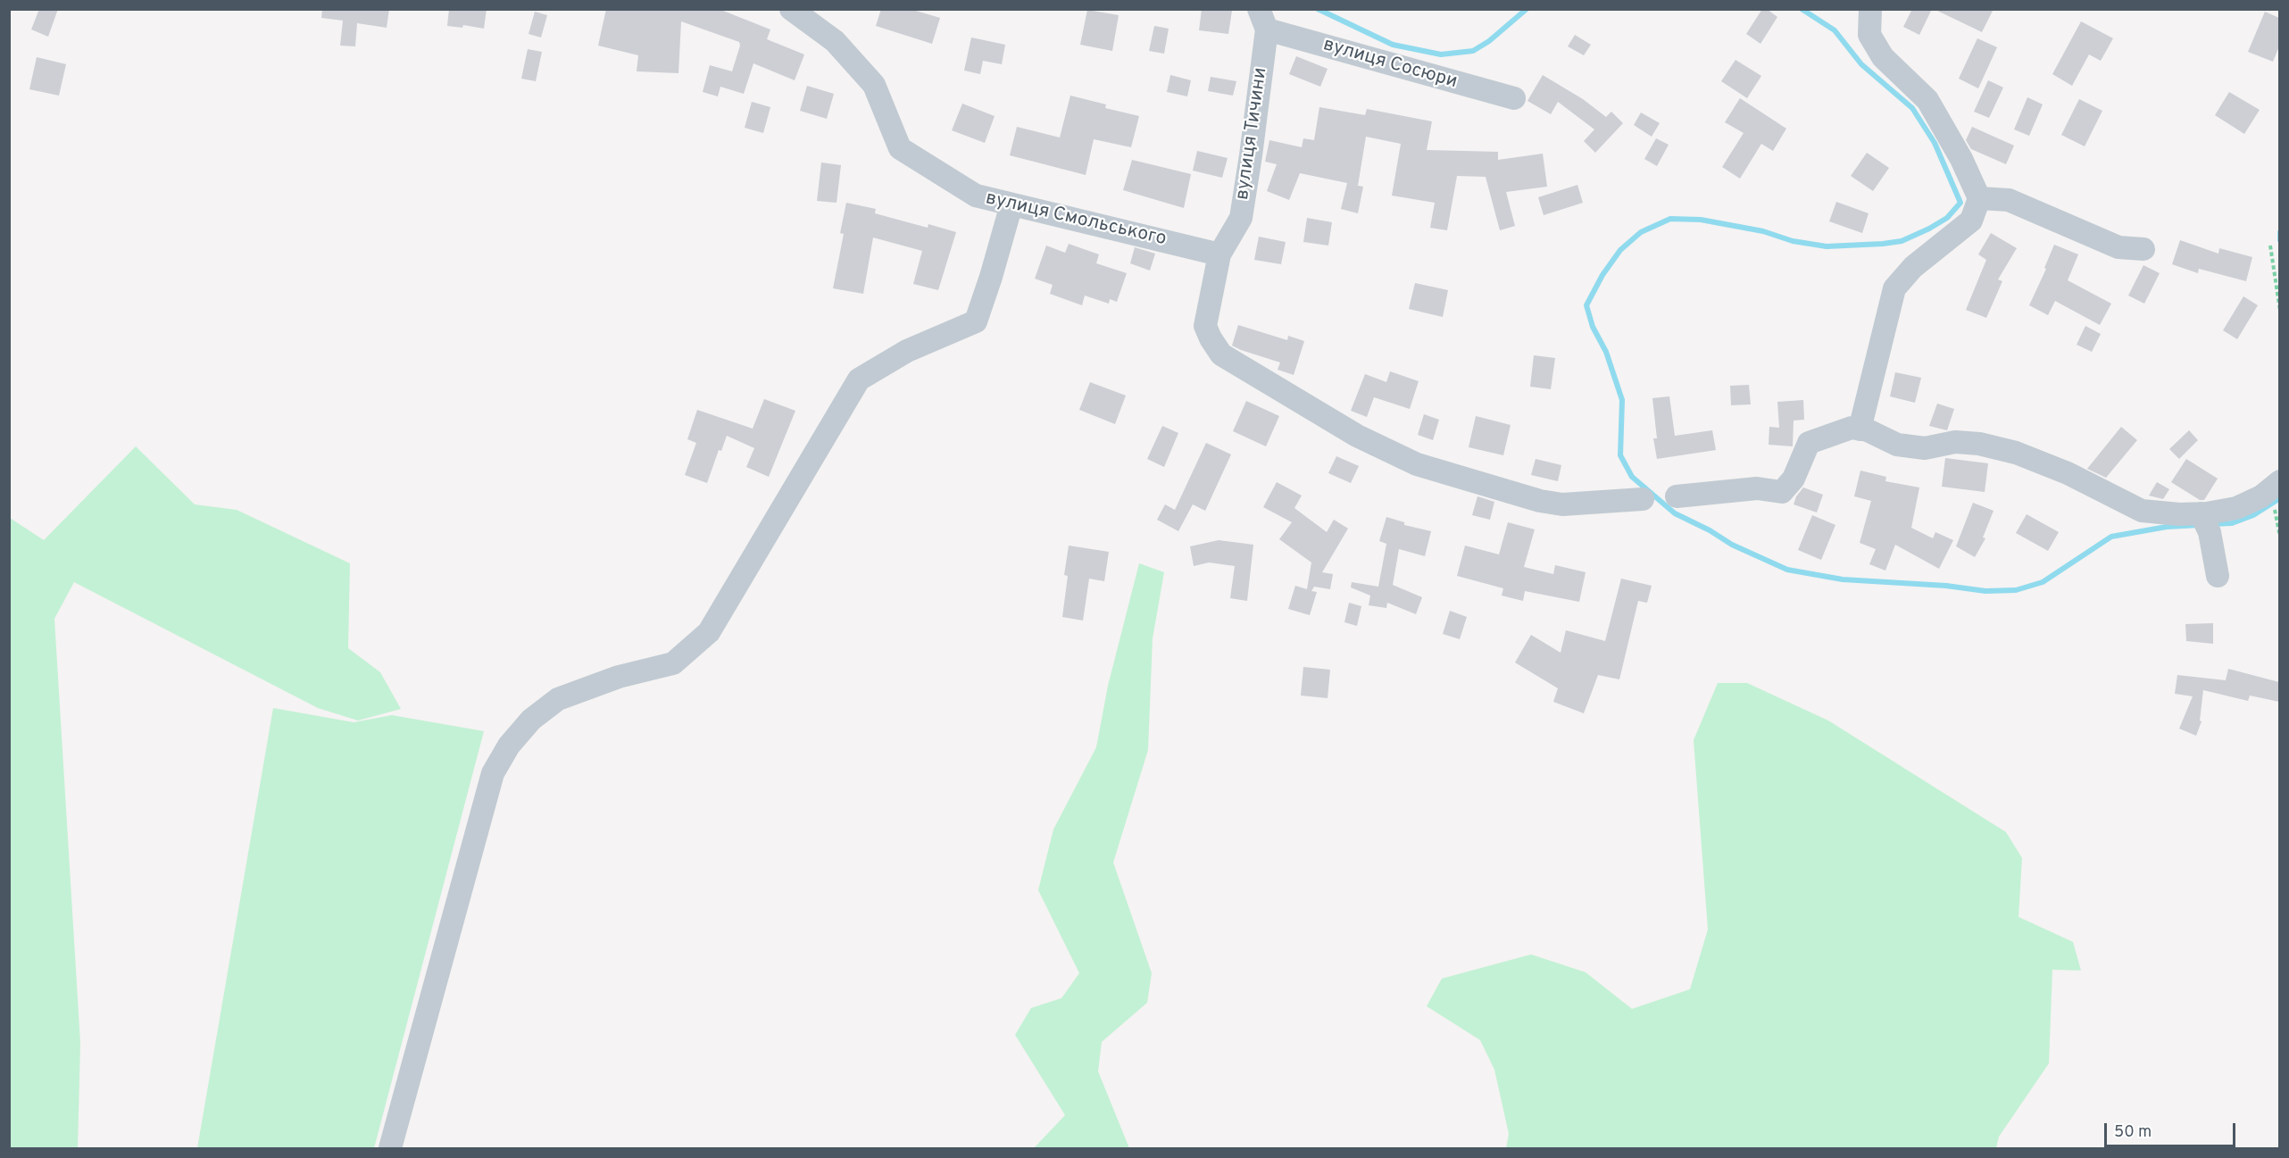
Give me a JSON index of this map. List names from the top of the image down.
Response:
{
  "streets": {
    "street": ["вулиця Сосюри", "вулиця Тичини", "вулиця Смольського"]
  },
  "crossings": [
    ["вулиця Сосюри", "вулиця Тичини"],
    ["вулиця Тичини", "вулиця Смольського"]
  ],
  "scale_bar": "50 m"
}
